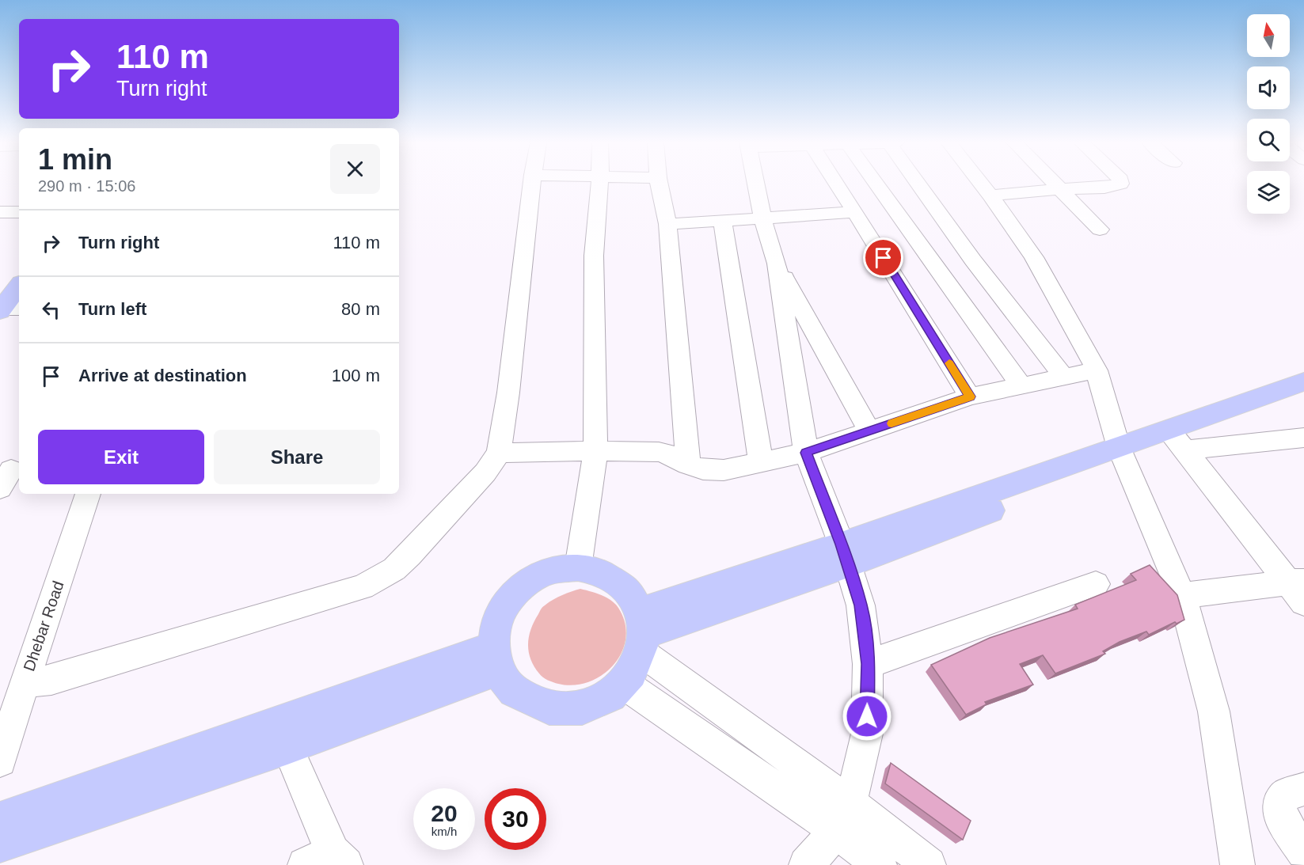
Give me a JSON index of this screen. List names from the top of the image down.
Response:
{
  "streets": {
    "street": ["Dhebar Road"]
  },
  "north": "top",
  "page": {
    "turn": ["110 m", "Turn right"],
    "heading": ["1 min", "290 m · 15:06"],
    "list": [
      {
        "name": "Turn right",
        "value": "110 m"
      },
      {
        "name": "Turn left",
        "value": "80 m"
      },
      {
        "name": "Arrive at destination",
        "value": "100 m"
      }
    ],
    "buttons": ["Exit", "Share"],
    "speed": "20 km/h",
    "limit": "30"
  }
}
